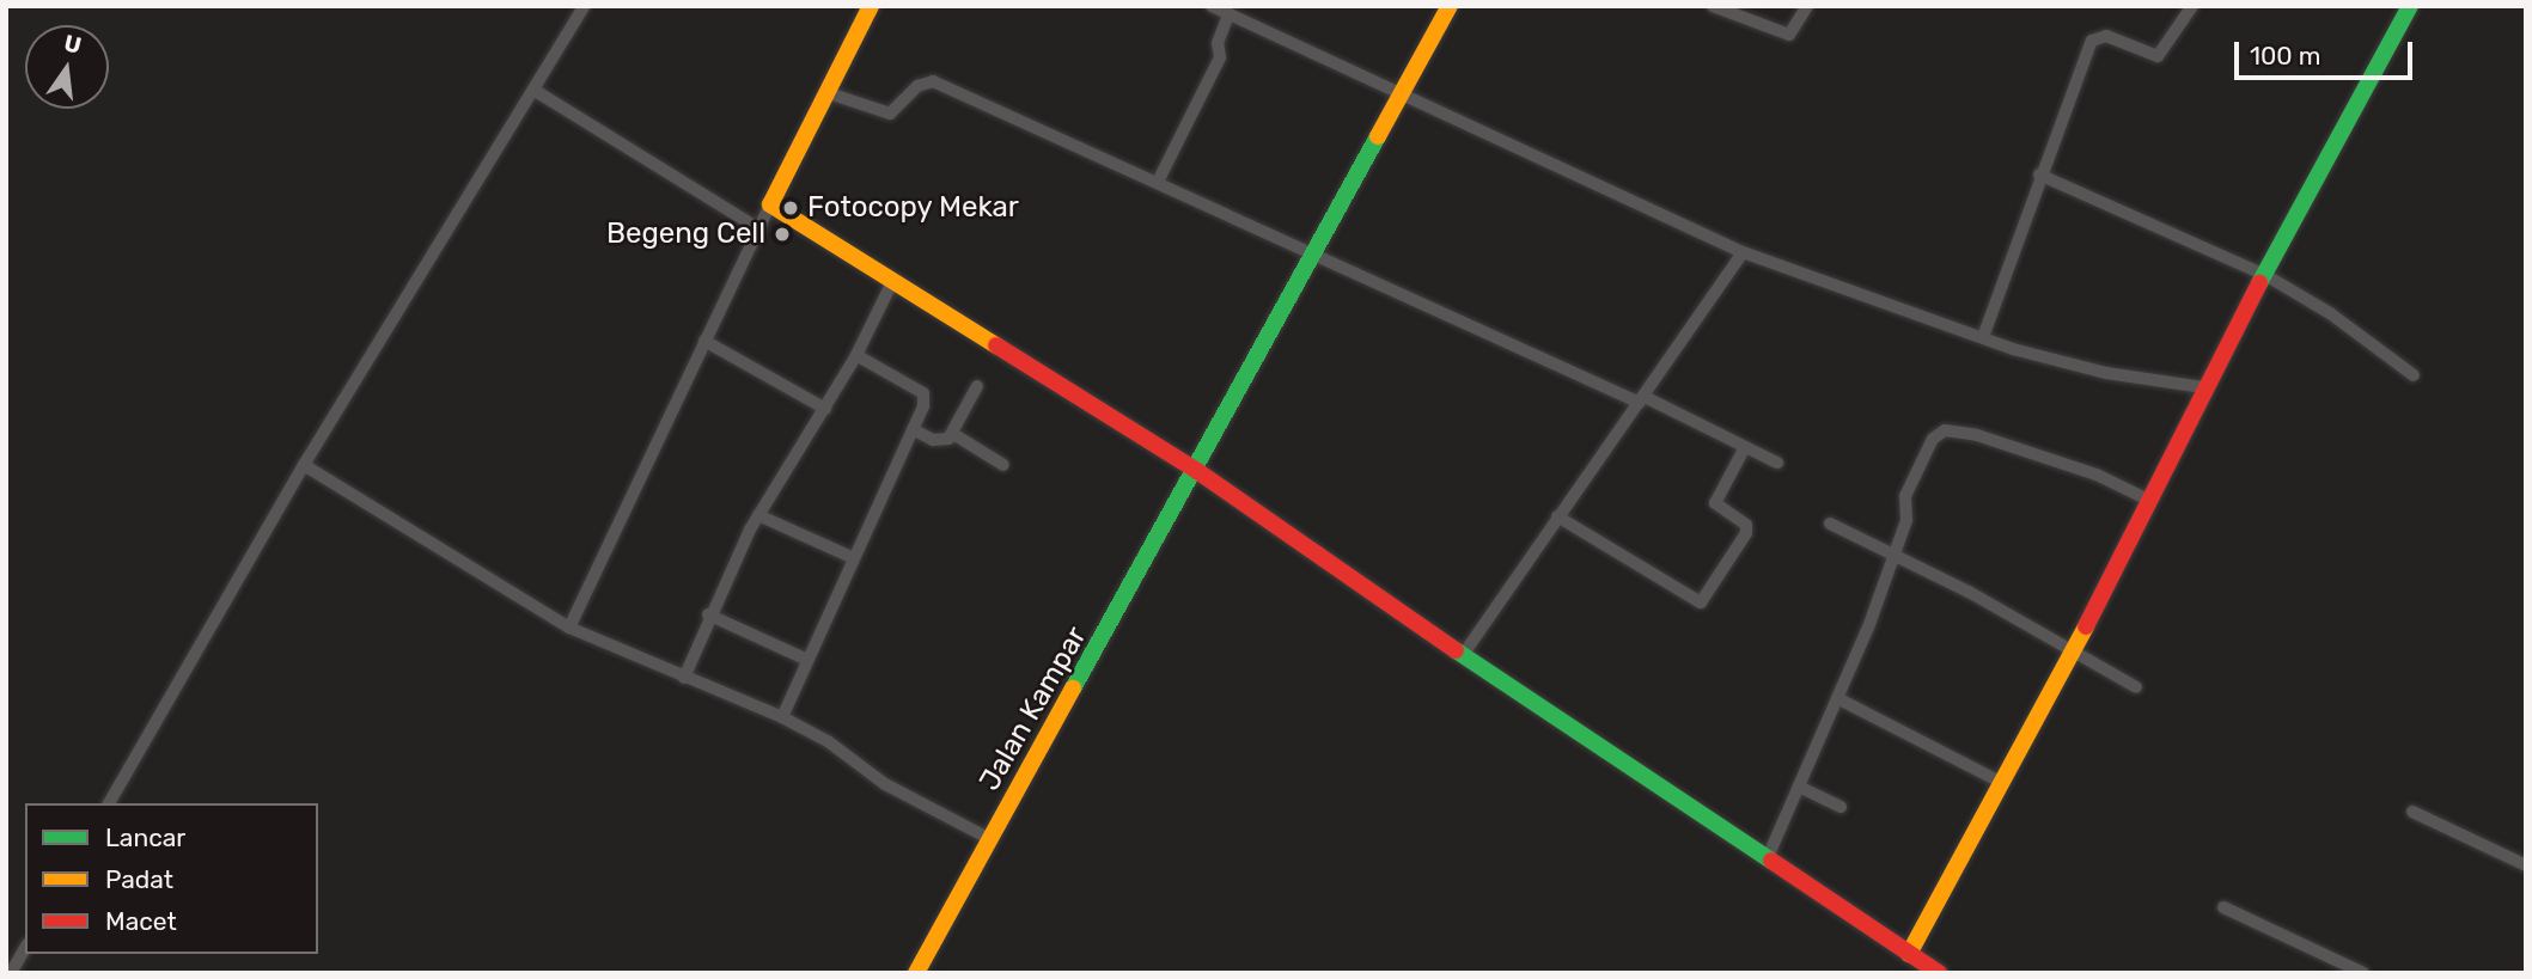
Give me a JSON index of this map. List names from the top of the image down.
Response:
{
  "streets": {
    "street": ["Jalan Kampar"]
  },
  "places": ["Fotocopy Mekar", "Begeng Cell"],
  "legend": ["Lancar", "Padat", "Macet"],
  "scale_bar": "100 m",
  "north": "top"
}
